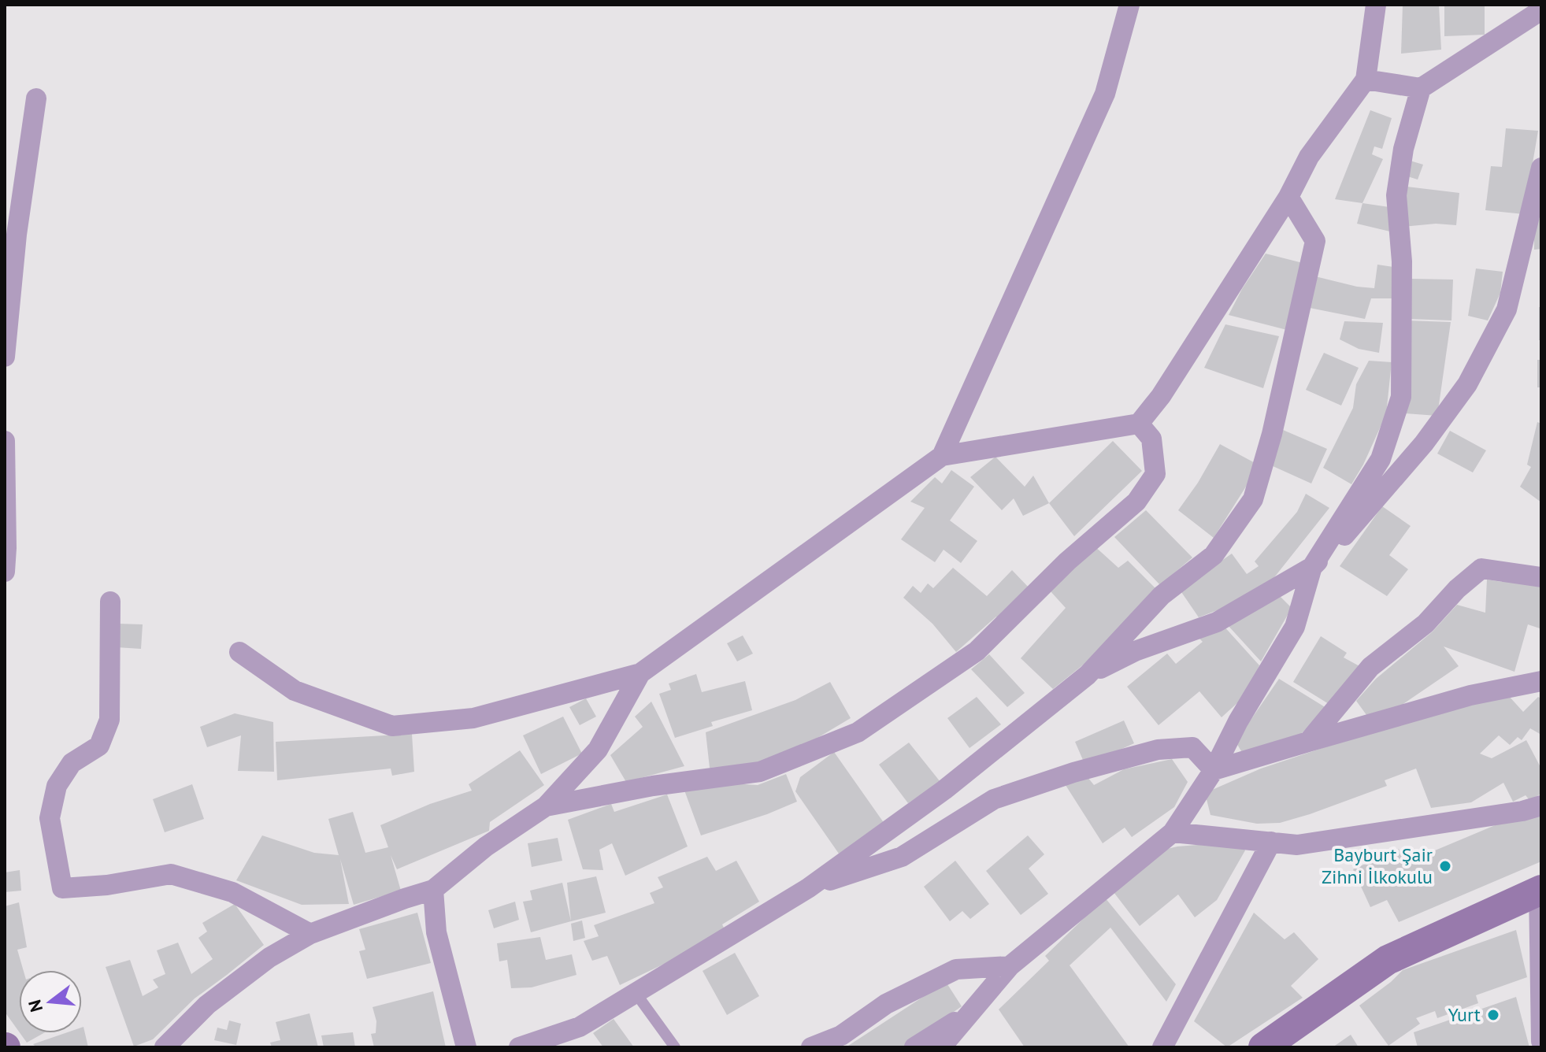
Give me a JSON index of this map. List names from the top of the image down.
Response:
{
  "places": ["Bayburt Şair Zihni İlkokulu", "Yurt"],
  "north": "left"
}
